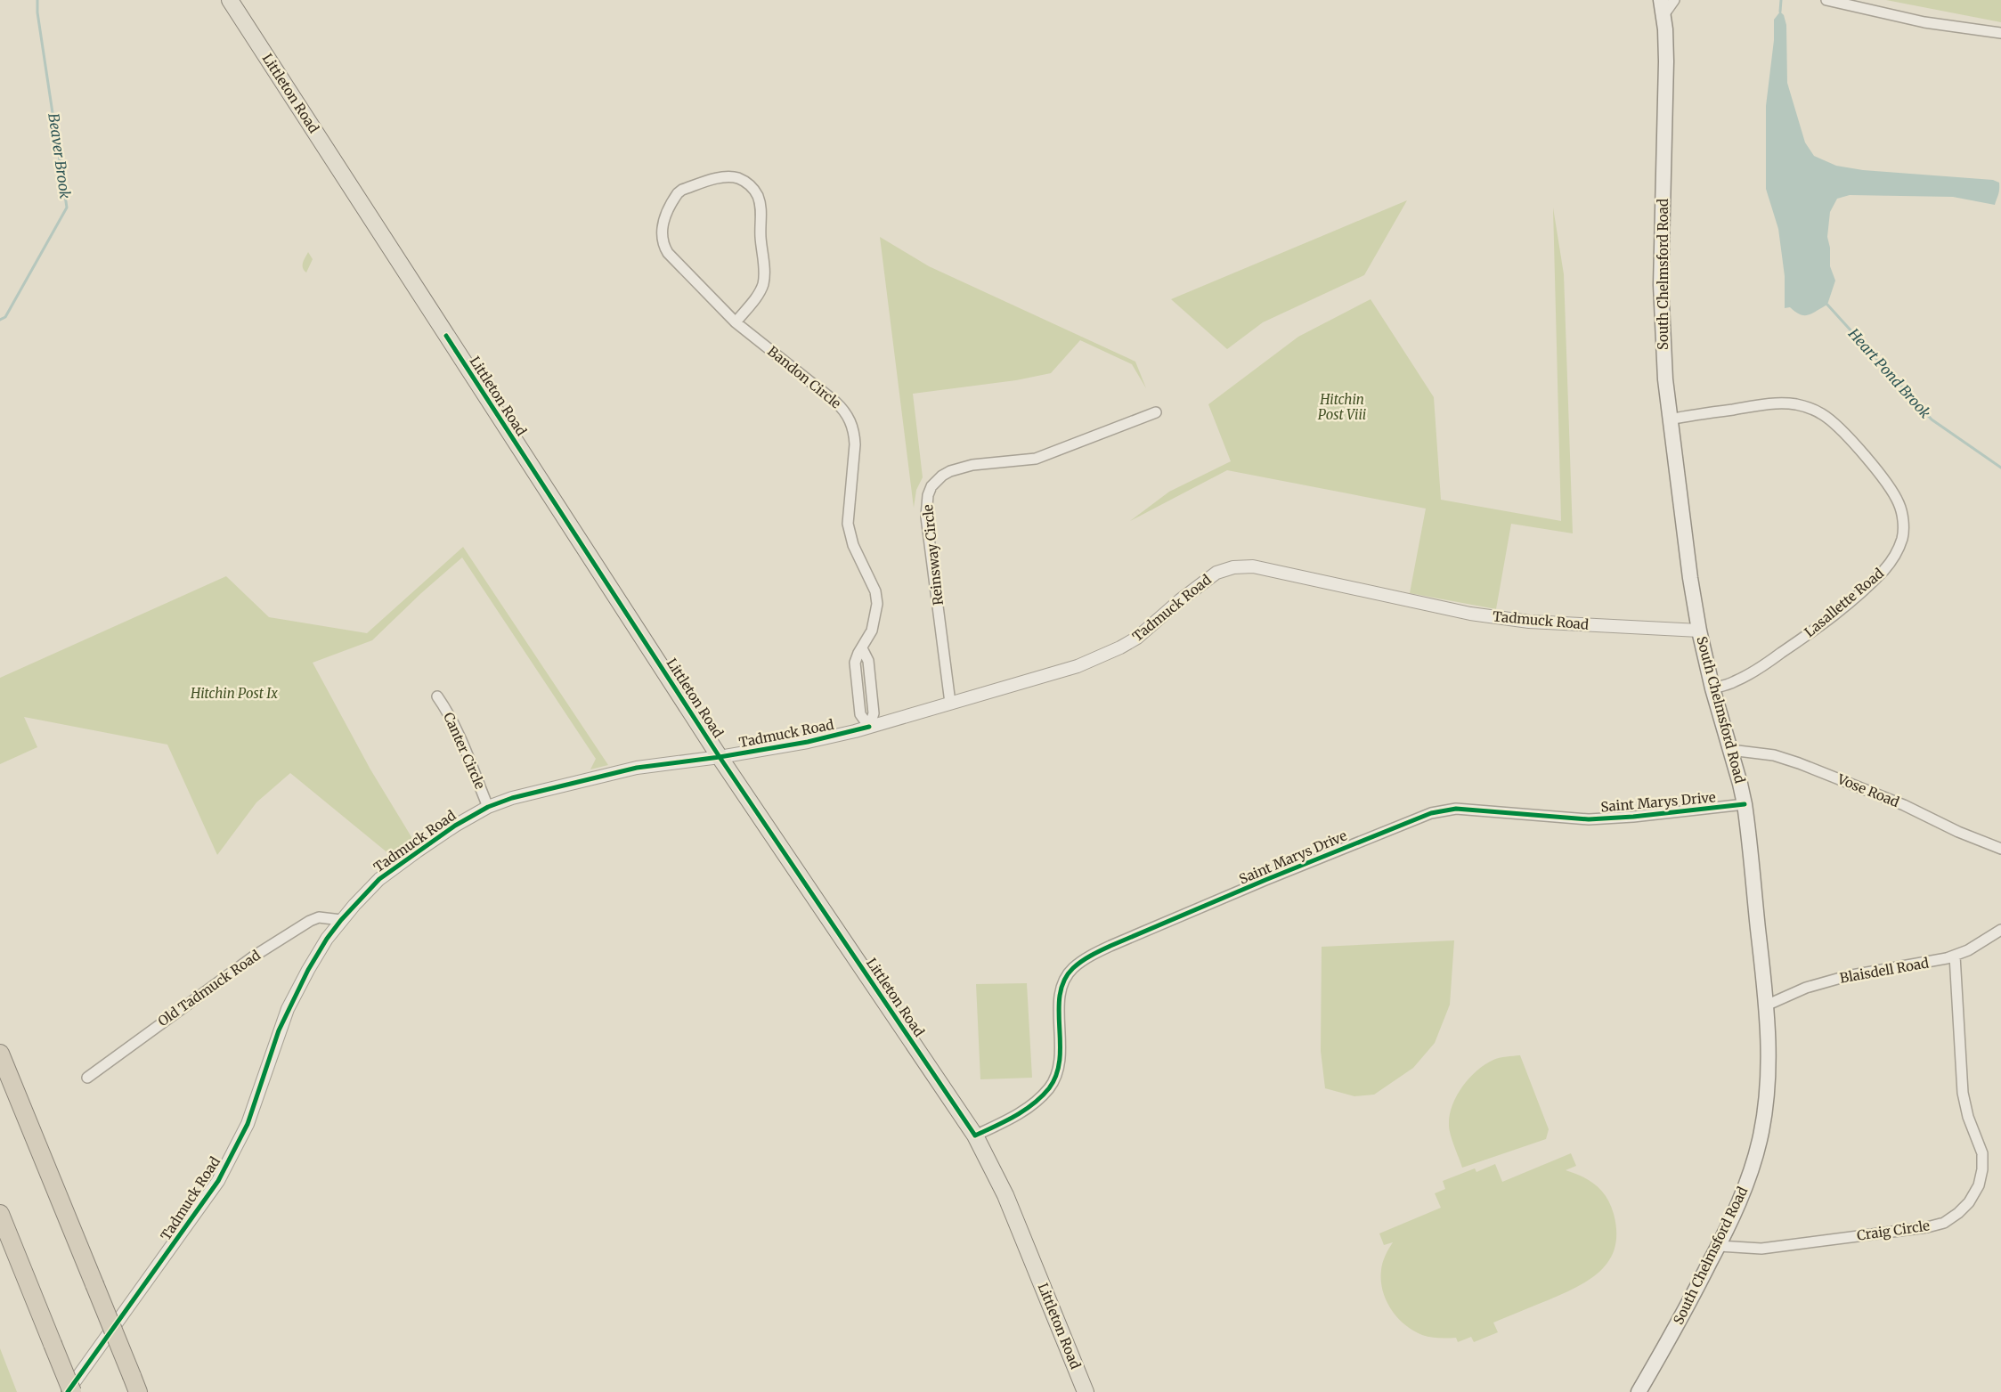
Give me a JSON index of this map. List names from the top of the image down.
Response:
{
  "streets": {
    "main road": ["Littleton Road", "South Chelmsford Road"],
    "street": [
      "Bandon Circle",
      "Reinsway Circle",
      "Lasallette Road",
      "Tadmuck Road",
      "Canter Circle",
      "Vose Road",
      "Saint Marys Drive",
      "Blaisdell Road",
      "Old Tadmuck Road",
      "Craig Circle"
    ]
  },
  "crossings": [
    ["Littleton Road", "Tadmuck Road"],
    ["Littleton Road", "Saint Marys Drive"],
    ["South Chelmsford Road", "Lasallette Road"],
    ["South Chelmsford Road", "Tadmuck Road"],
    ["South Chelmsford Road", "Vose Road"],
    ["South Chelmsford Road", "Saint Marys Drive"],
    ["South Chelmsford Road", "Blaisdell Road"],
    ["South Chelmsford Road", "Craig Circle"],
    ["Bandon Circle", "Tadmuck Road"],
    ["Reinsway Circle", "Tadmuck Road"],
    ["Tadmuck Road", "Canter Circle"],
    ["Tadmuck Road", "Old Tadmuck Road"],
    ["Blaisdell Road", "Craig Circle"]
  ],
  "water": ["Beaver Brook", "Heart Pond Brook"],
  "parks": ["Hitchin Post Viii", "Hitchin Post Ix"]
}
